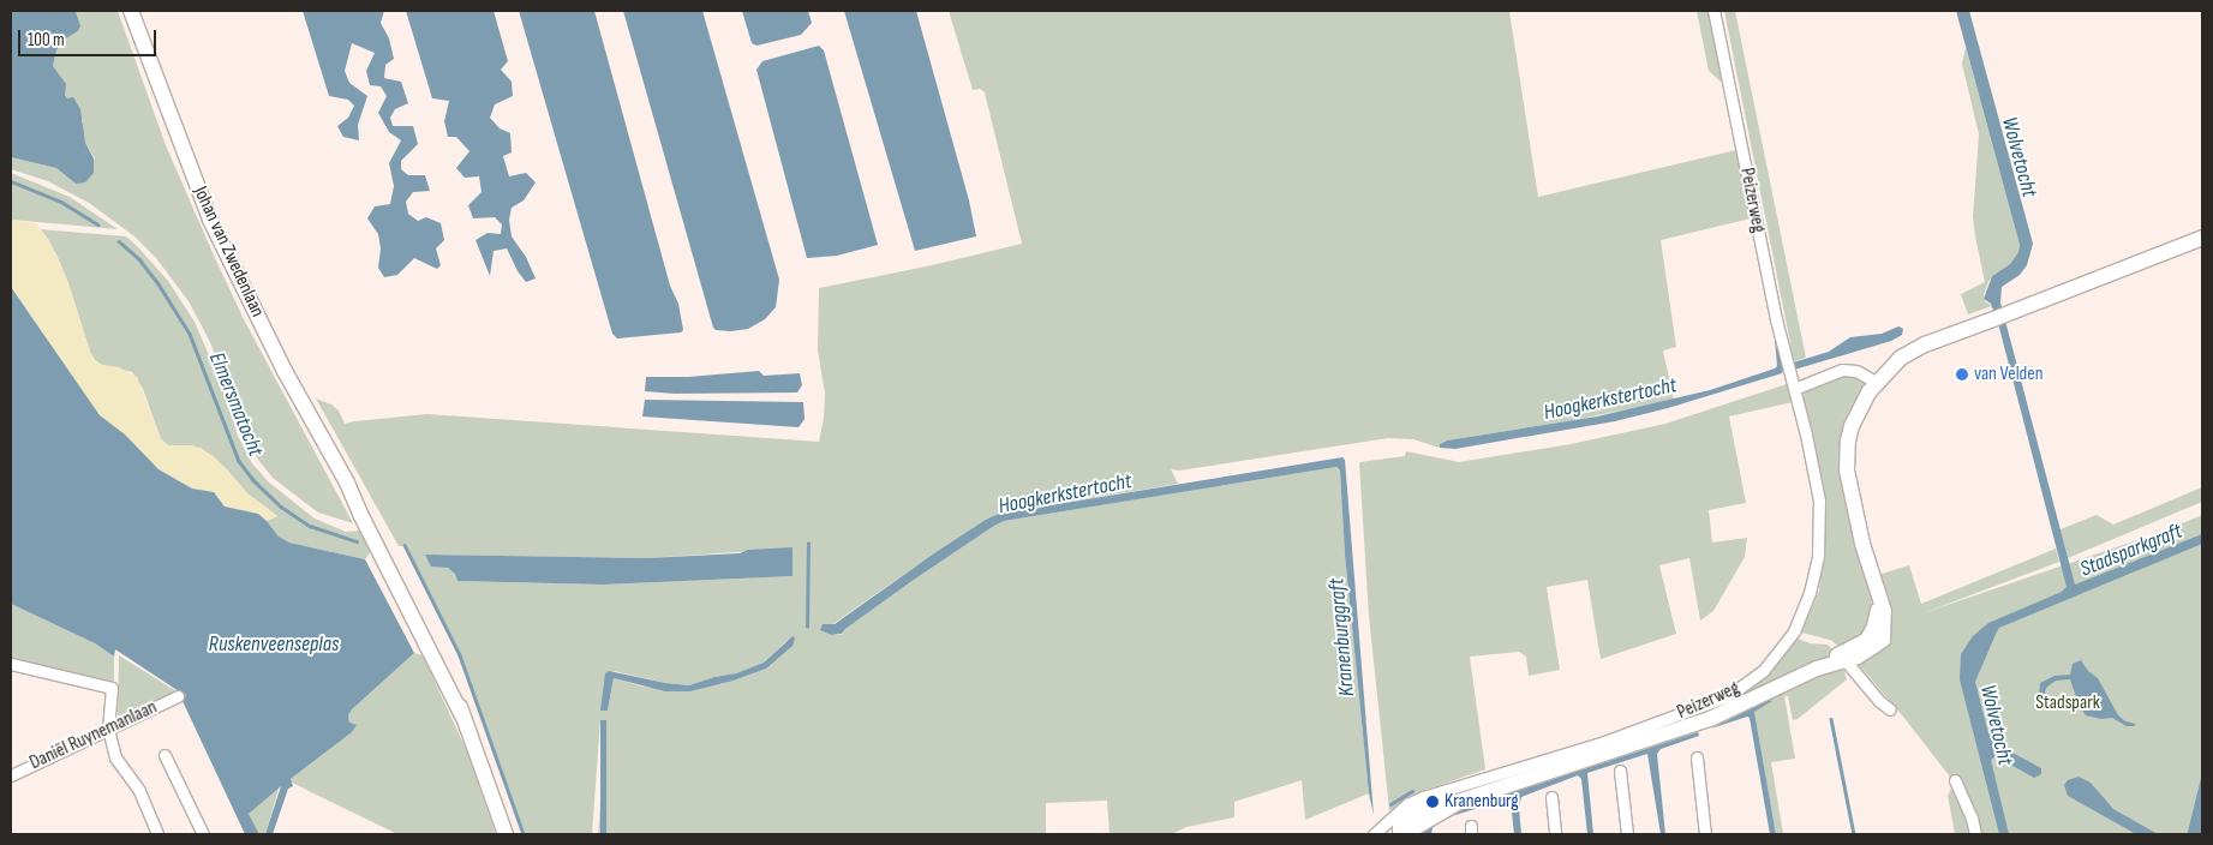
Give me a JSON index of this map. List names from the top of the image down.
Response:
{
  "streets": {
    "street": ["Peizerweg", "Johan van Zwedenlaan", "Daniël Ruynemanlaan"]
  },
  "water": [
    "Wolvetocht",
    "Hoogkerkstertocht",
    "Elmersmatocht",
    "Stadsparkgraft",
    "Kranenburggraft",
    "Ruskenveenseplas"
  ],
  "parks": ["Stadspark"],
  "places": ["van Velden", "Kranenburg"],
  "scale_bar": "100 m"
}
